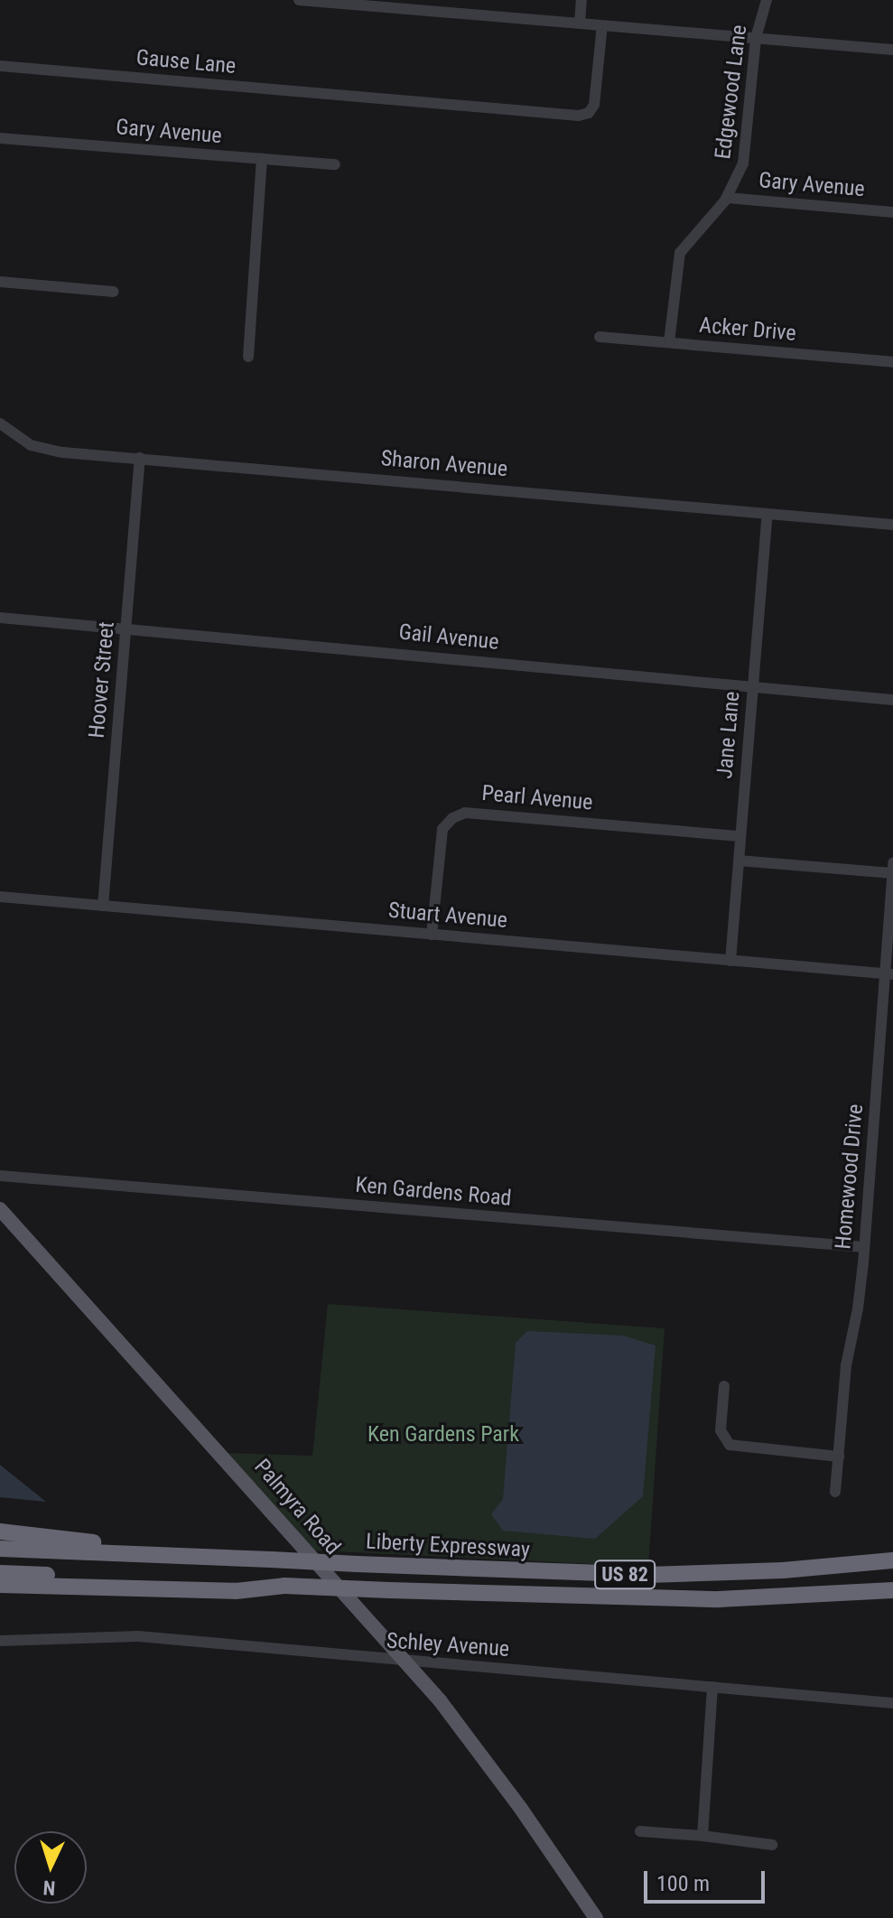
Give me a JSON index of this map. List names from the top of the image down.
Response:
{
  "streets": {
    "highway": ["Liberty Expressway", "US 82"],
    "main road": ["Palmyra Road"],
    "street": [
      "Gause Lane",
      "Edgewood Lane",
      "Gary Avenue",
      "Acker Drive",
      "Sharon Avenue",
      "Gail Avenue",
      "Hoover Street",
      "Jane Lane",
      "Pearl Avenue",
      "Stuart Avenue",
      "Homewood Drive",
      "Ken Gardens Road",
      "Schley Avenue"
    ]
  },
  "crossings": [
    ["Edgewood Lane", "Gary Avenue"],
    ["Edgewood Lane", "Acker Drive"],
    ["Sharon Avenue", "Hoover Street"],
    ["Sharon Avenue", "Jane Lane"],
    ["Gail Avenue", "Hoover Street"],
    ["Gail Avenue", "Jane Lane"],
    ["Hoover Street", "Stuart Avenue"],
    ["Jane Lane", "Pearl Avenue"],
    ["Jane Lane", "Stuart Avenue"],
    ["Pearl Avenue", "Stuart Avenue"],
    ["Stuart Avenue", "Homewood Drive"],
    ["Homewood Drive", "Ken Gardens Road"],
    ["Palmyra Road", "Schley Avenue"]
  ],
  "parks": ["Ken Gardens Park"],
  "scale_bar": "100 m",
  "north": "bottom"
}
